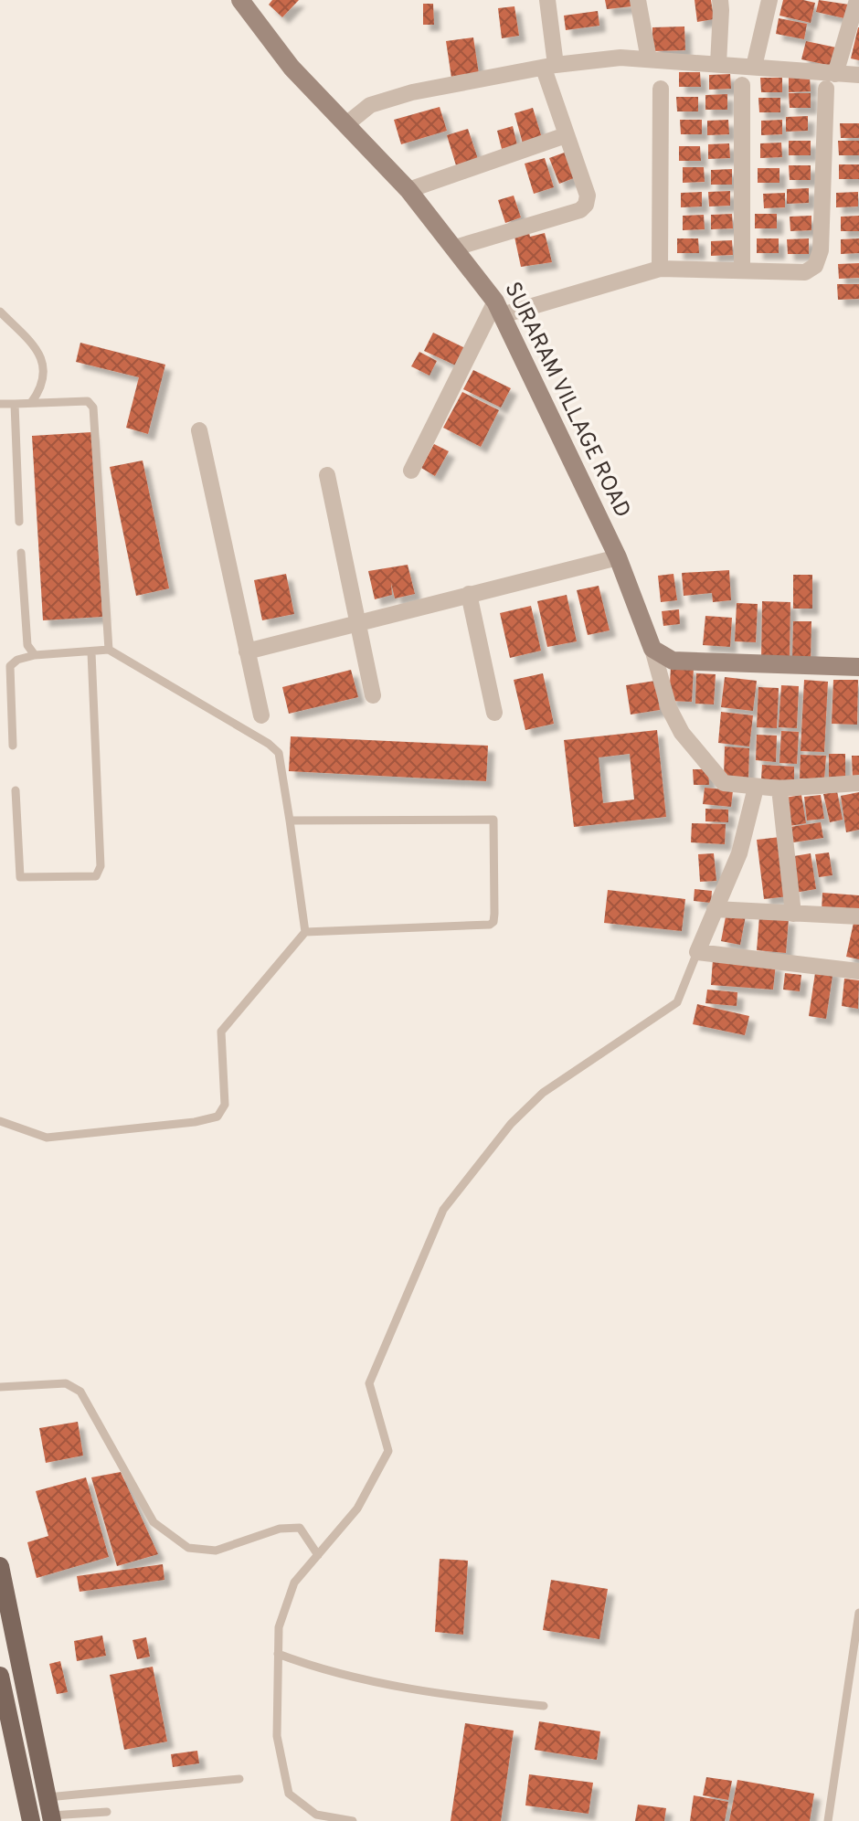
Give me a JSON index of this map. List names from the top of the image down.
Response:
{
  "streets": {
    "main road": ["SURARAM VILLAGE ROAD"]
  }
}
